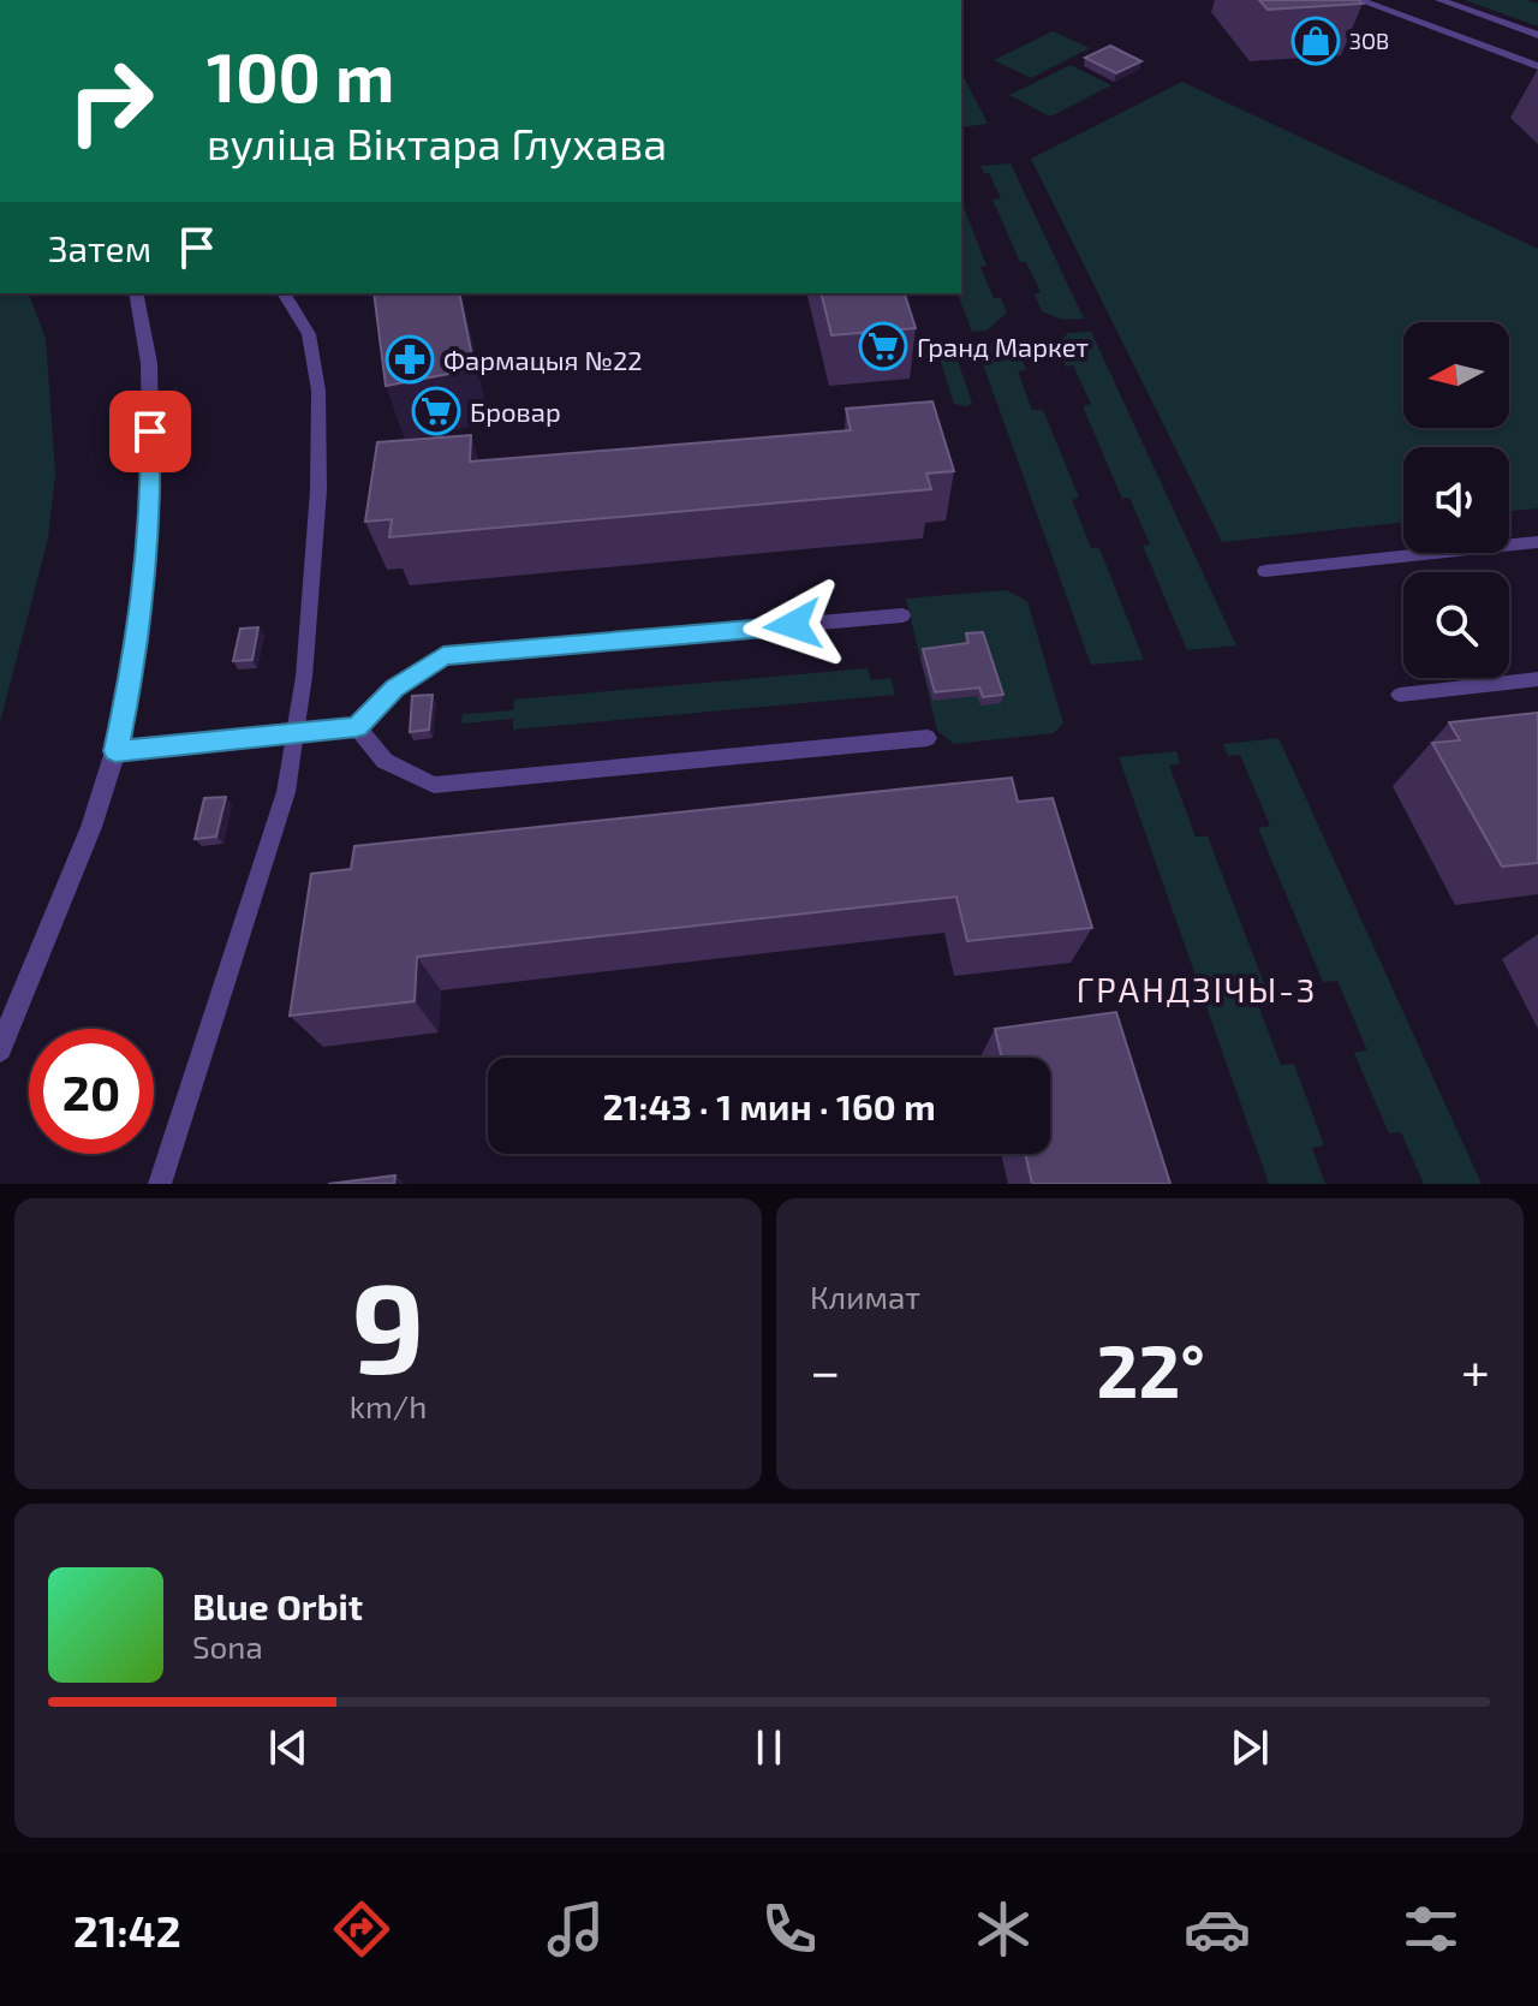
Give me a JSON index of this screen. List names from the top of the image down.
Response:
{
  "districts": ["ГРАНДЗІЧЫ-3"],
  "places": {
    "shop": ["ЗОВ"],
    "supermarket": ["Гранд Маркет", "Бровар"],
    "pharmacy": ["Фармацыя №22"]
  },
  "north": "left",
  "page": {
    "turn": ["100 m", "вуліца Віктара Глухава"],
    "then": "Затем",
    "limit": "20",
    "trip": "21:43 · 1 мин · 160 m",
    "tile": [
      ["9", "km/h"],
      "Климат"
    ],
    "heat": ["−", "22°", "+"],
    "song": ["Blue Orbit", "Sona"],
    "tabs": "21:42"
  }
}
